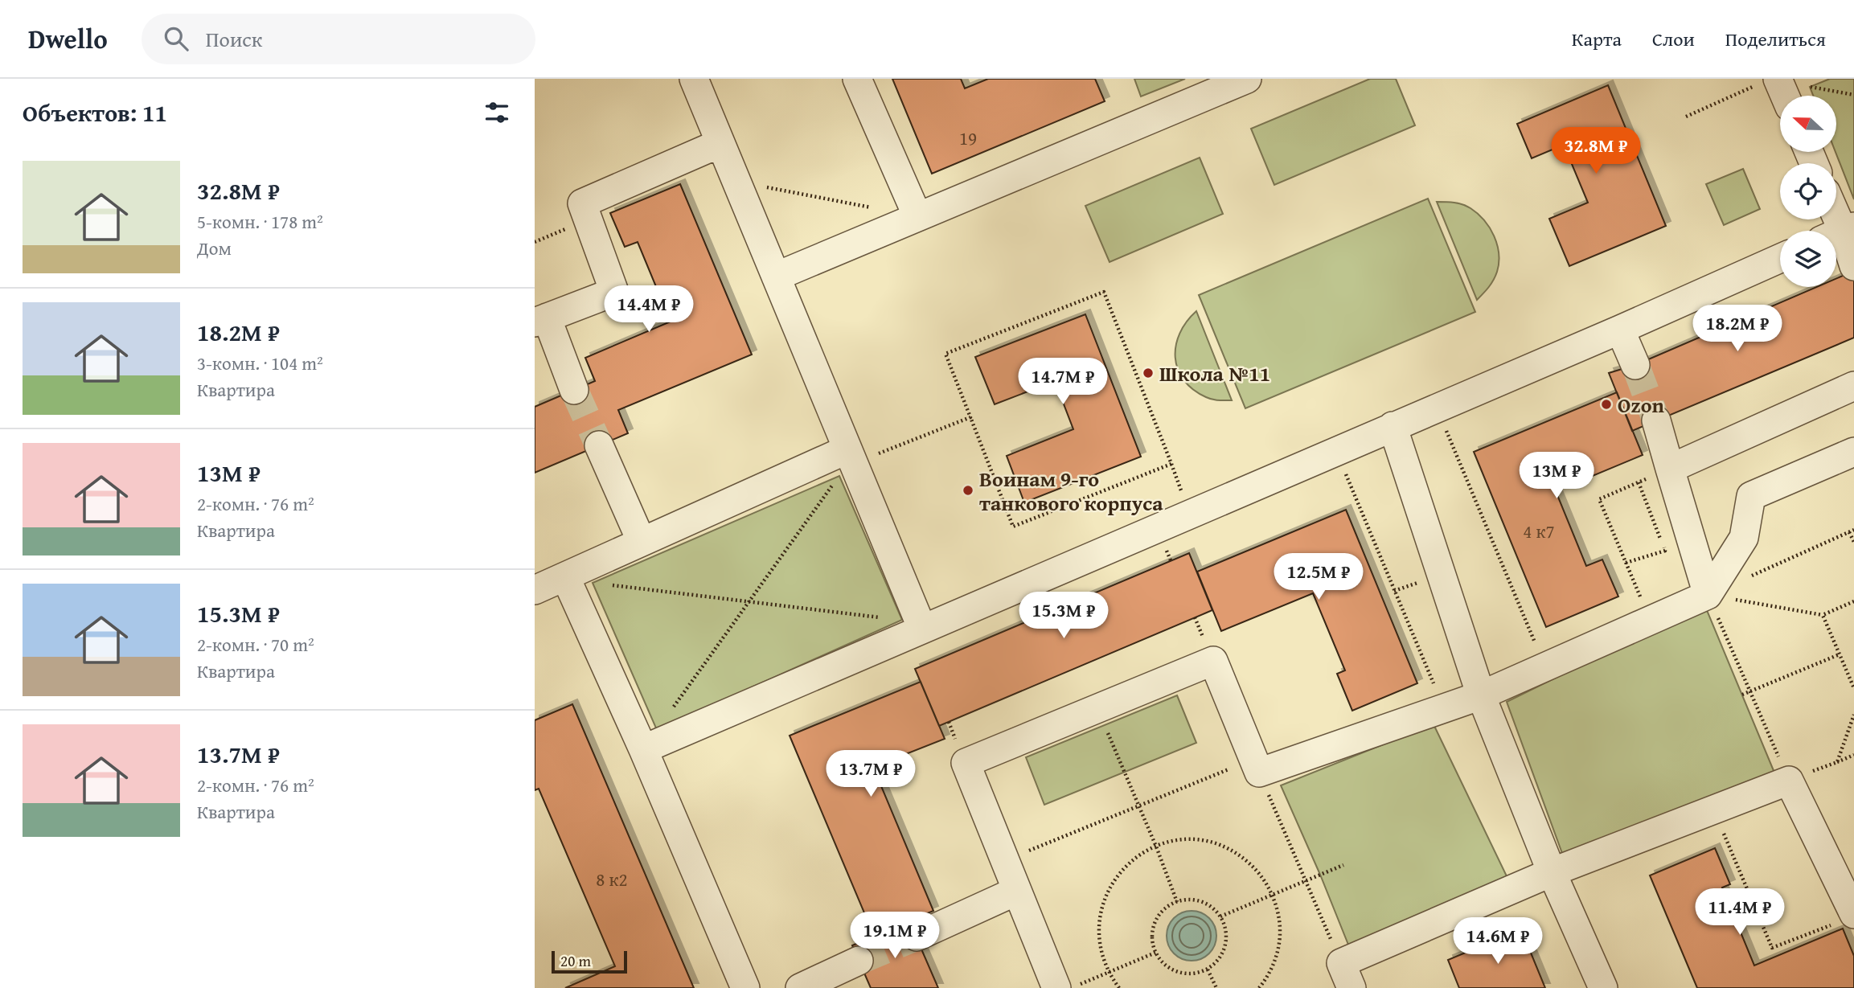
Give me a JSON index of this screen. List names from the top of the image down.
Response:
{
  "places": ["Школа №11", "Ozon", "Воинам 9-го танкового корпуса"],
  "house_numbers": ["19", "4 к7", "8 к2"],
  "scale_bar": "20 m",
  "north": "left",
  "page": {
    "header": "Dwello",
    "search": "Поиск",
    "nav": ["Карта", "Слои", "Поделиться"],
    "heading": "Объектов: 11",
    "price": [
      "32.8M ₽",
      "14.4M ₽",
      "18.2M ₽",
      "14.7M ₽",
      "13M ₽",
      "12.5M ₽",
      "15.3M ₽",
      "13.7M ₽",
      "11.4M ₽",
      "19.1M ₽",
      "14.6M ₽"
    ],
    "list": [
      {
        "name": "32.8M ₽",
        "note": "5-комн. · 178 m² · Дом"
      },
      {
        "name": "18.2M ₽",
        "note": "3-комн. · 104 m² · Квартира"
      },
      {
        "name": "13M ₽",
        "note": "2-комн. · 76 m² · Квартира"
      },
      {
        "name": "15.3M ₽",
        "note": "2-комн. · 70 m² · Квартира"
      },
      {
        "name": "13.7M ₽",
        "note": "2-комн. · 76 m² · Квартира"
      }
    ],
    "scale": "20 m"
  }
}
